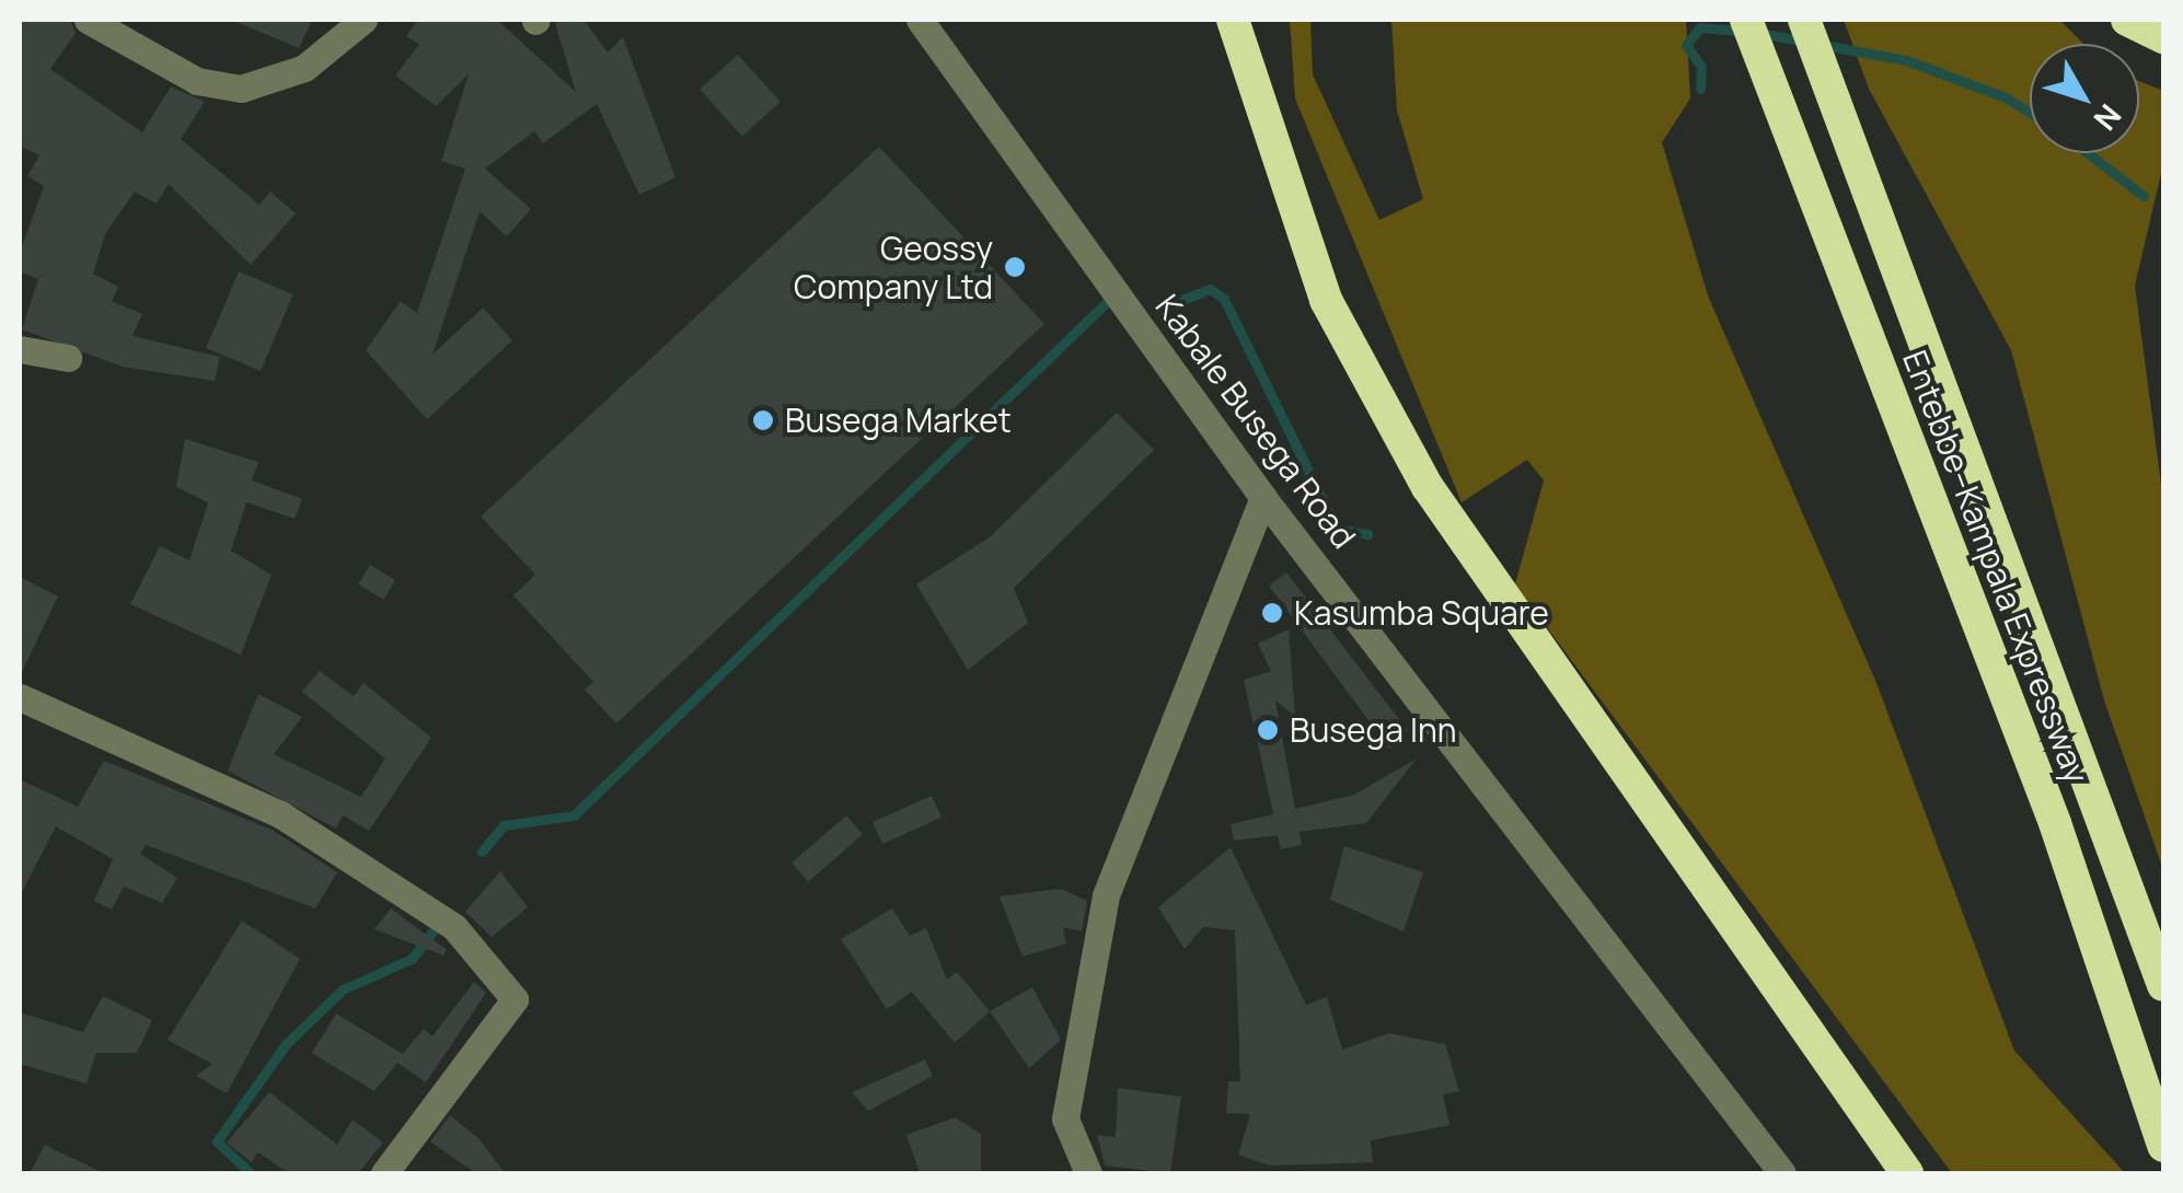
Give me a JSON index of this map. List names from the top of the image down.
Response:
{
  "streets": {
    "highway": ["Entebbe–Kampala Expressway"],
    "street": ["Kabale Busega Road"]
  },
  "places": [
    "Geossy Company Ltd",
    "Busega Market",
    "Kasumba Square",
    "Busega Inn"
  ],
  "north": "bottom right"
}
